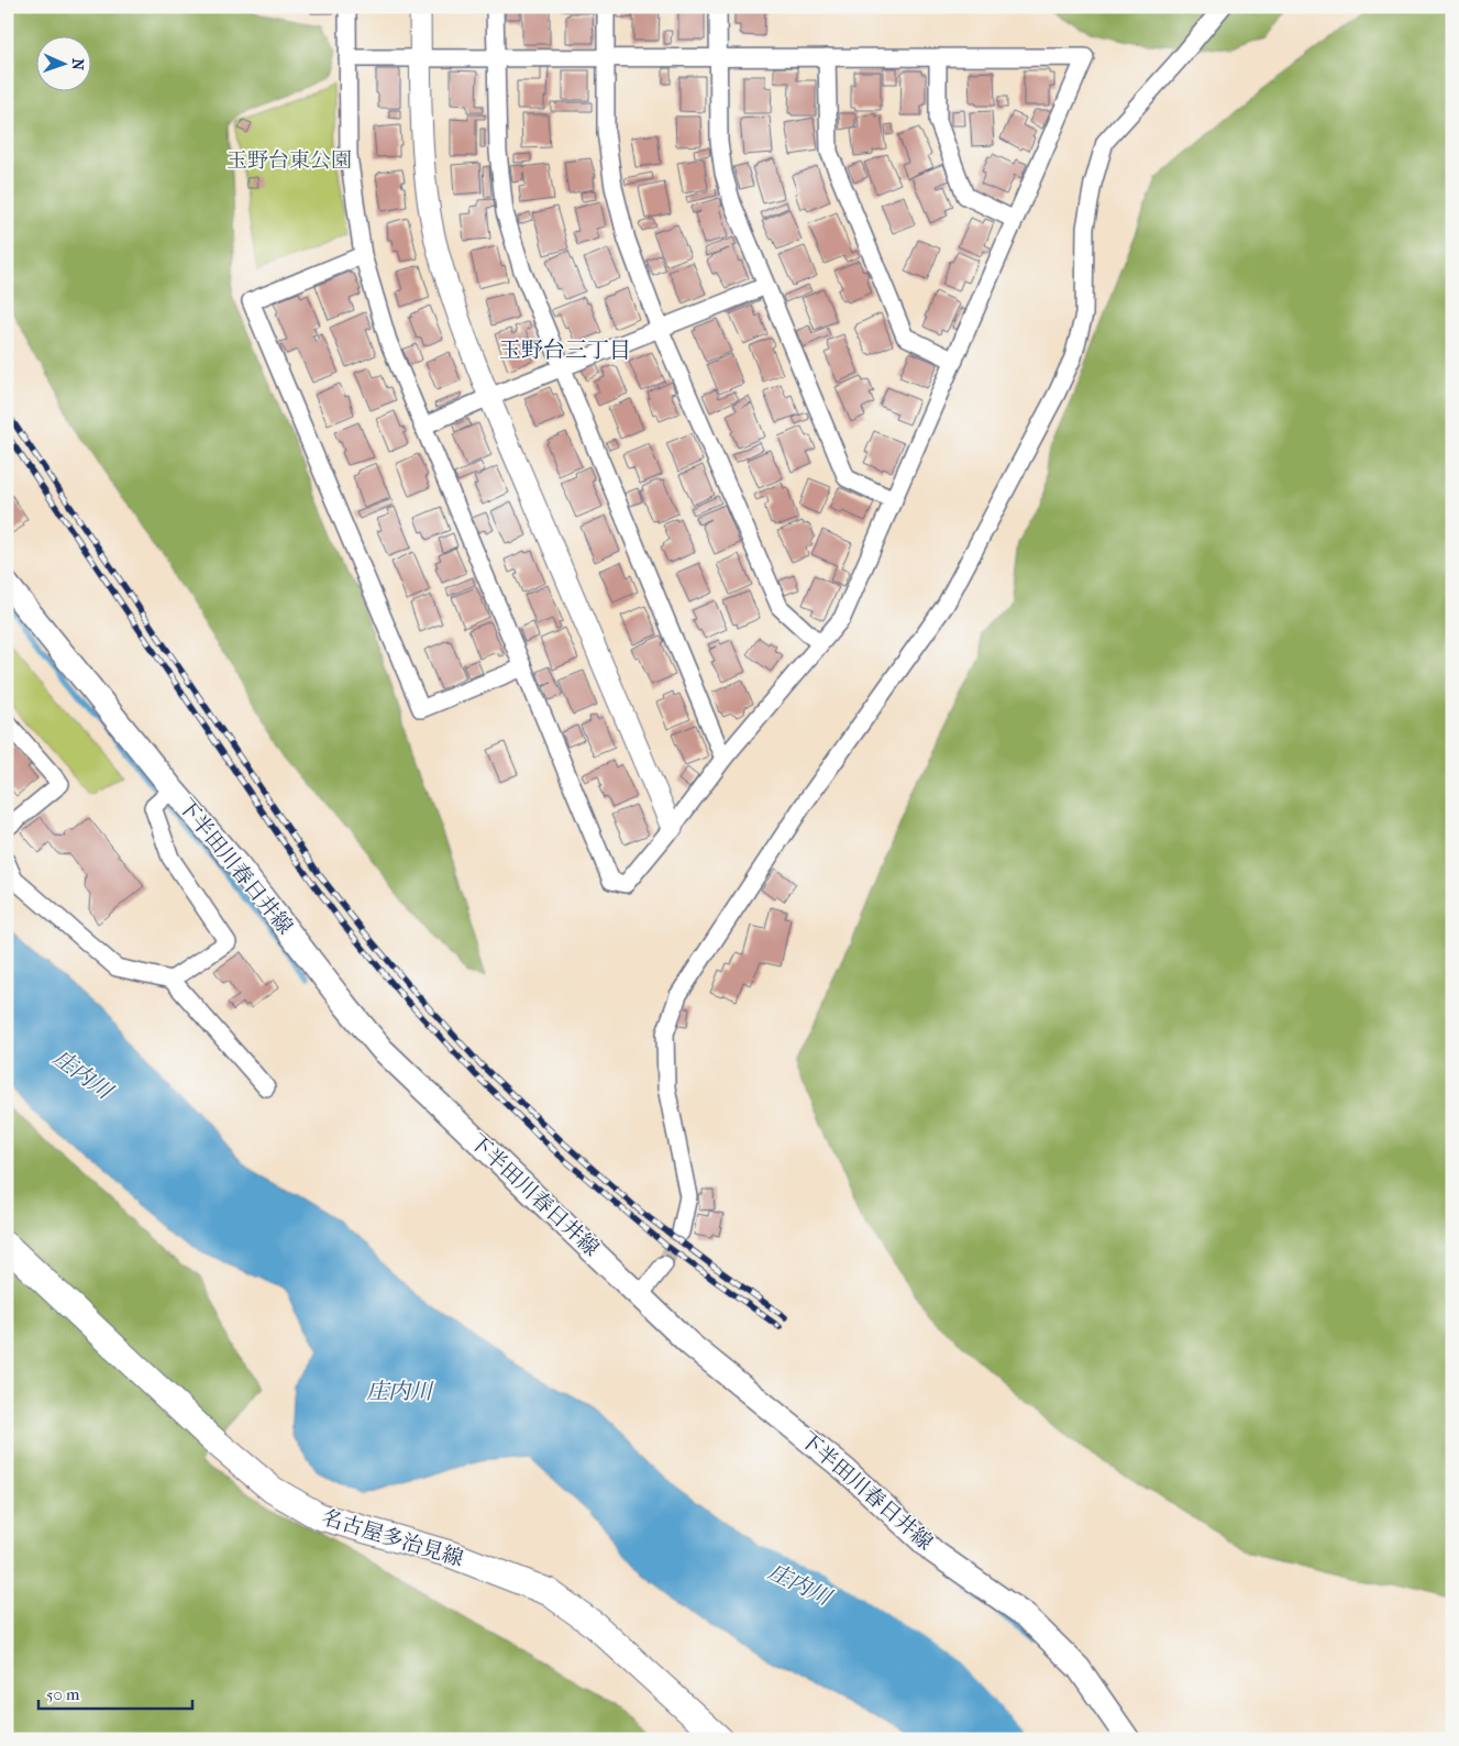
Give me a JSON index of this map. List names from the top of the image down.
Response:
{
  "streets": {
    "main road": ["下半田川春日井線", "名古屋多治見線"]
  },
  "districts": ["玉野台三丁目"],
  "water": ["庄内川"],
  "parks": ["玉野台東公園"],
  "scale_bar": "50 m",
  "north": "right"
}
